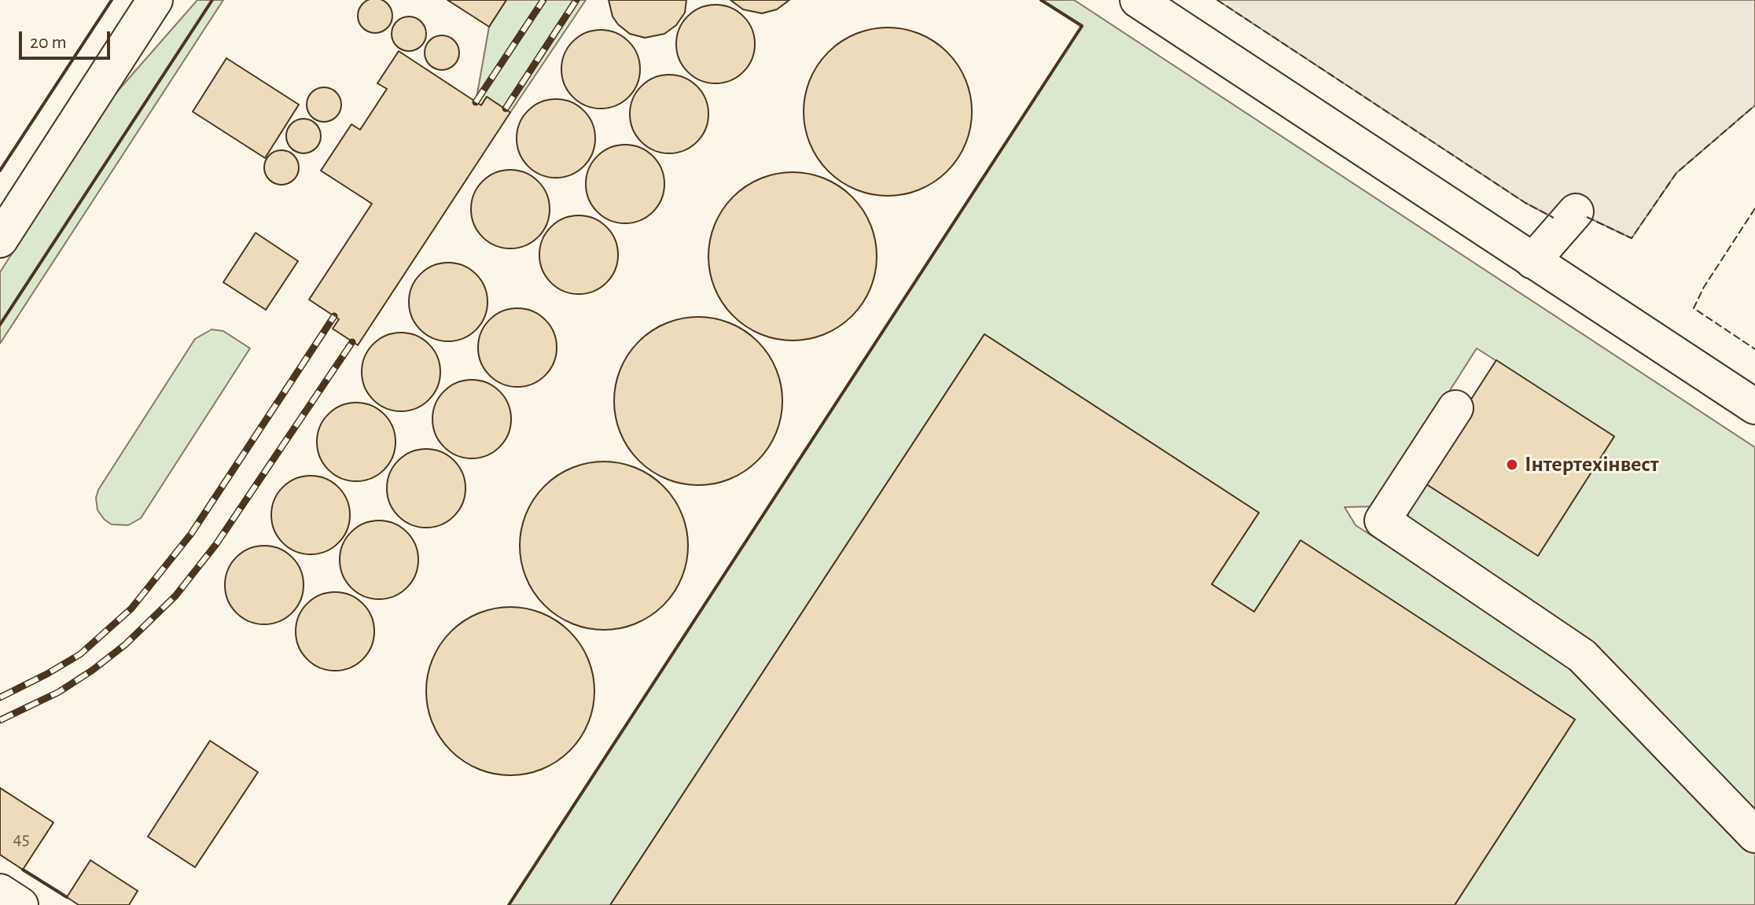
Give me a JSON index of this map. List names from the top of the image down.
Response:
{
  "places": ["Інтертехінвест"],
  "house_numbers": ["45"],
  "scale_bar": "20 m"
}
